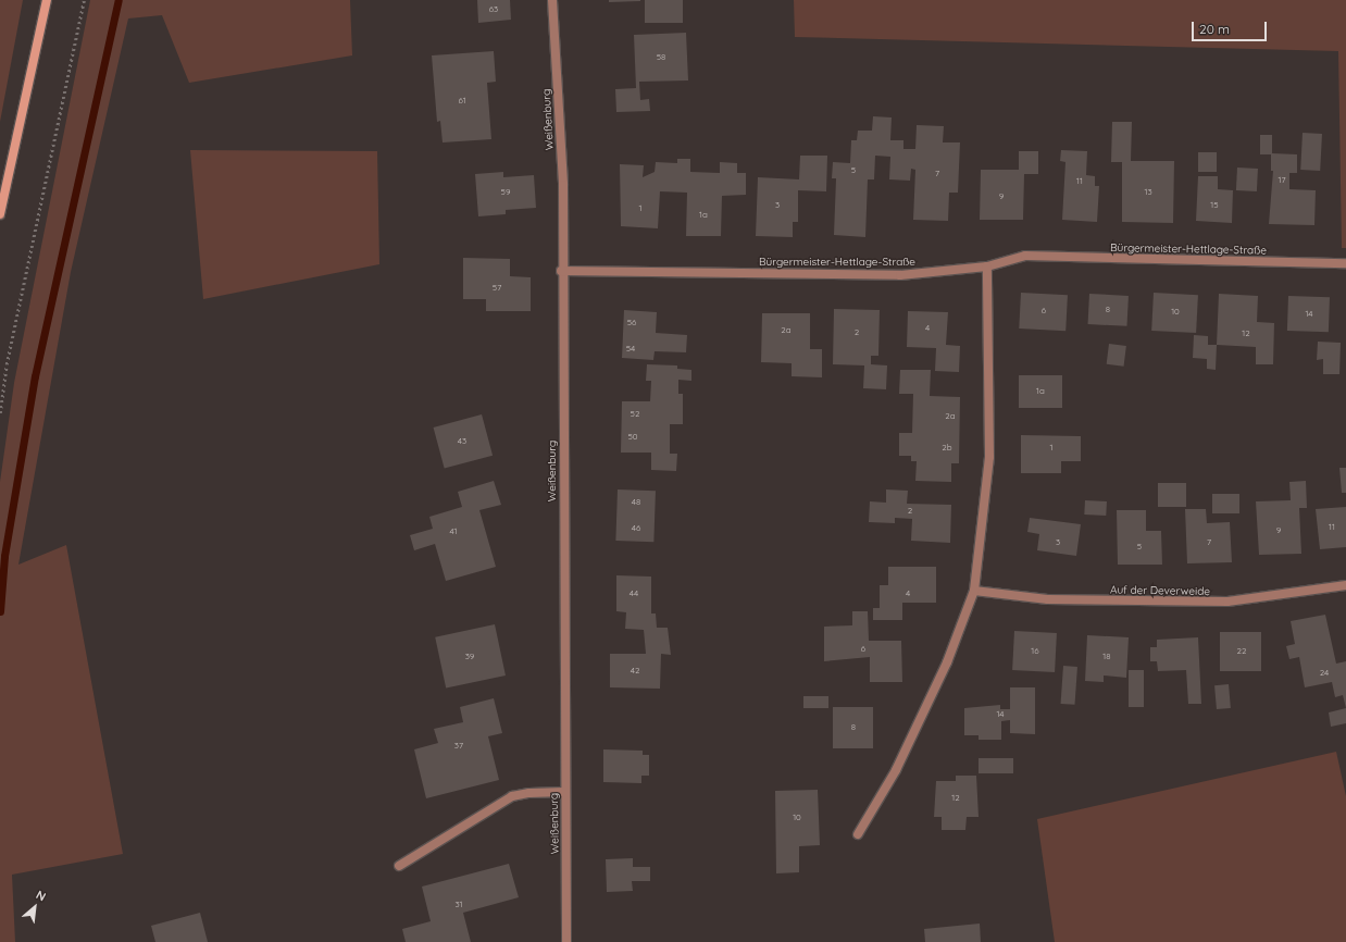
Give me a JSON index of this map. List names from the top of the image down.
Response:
{
  "streets": {
    "street": ["Weißenburg", "Bürgermeister-Hettlage-Straße", "Auf der Deverweide"]
  },
  "crossings": [
    ["Weißenburg", "Bürgermeister-Hettlage-Straße"]
  ],
  "house_numbers": [
    "63",
    "58",
    "61",
    "5",
    "7",
    "17",
    "11",
    "59",
    "13",
    "9",
    "3",
    "15",
    "1",
    "1a",
    "57",
    "8",
    "6",
    "10",
    "14",
    "56",
    "4",
    "2a",
    "2",
    "12",
    "54",
    "1a",
    "52",
    "2a",
    "50",
    "43",
    "2b",
    "1",
    "48",
    "2",
    "11",
    "46",
    "9",
    "41",
    "3",
    "7",
    "5",
    "44",
    "4",
    "6",
    "16",
    "22",
    "39",
    "18",
    "42",
    "24",
    "14",
    "8",
    "37",
    "12",
    "10",
    "31"
  ],
  "scale_bar": "20 m",
  "north": "top right"
}
